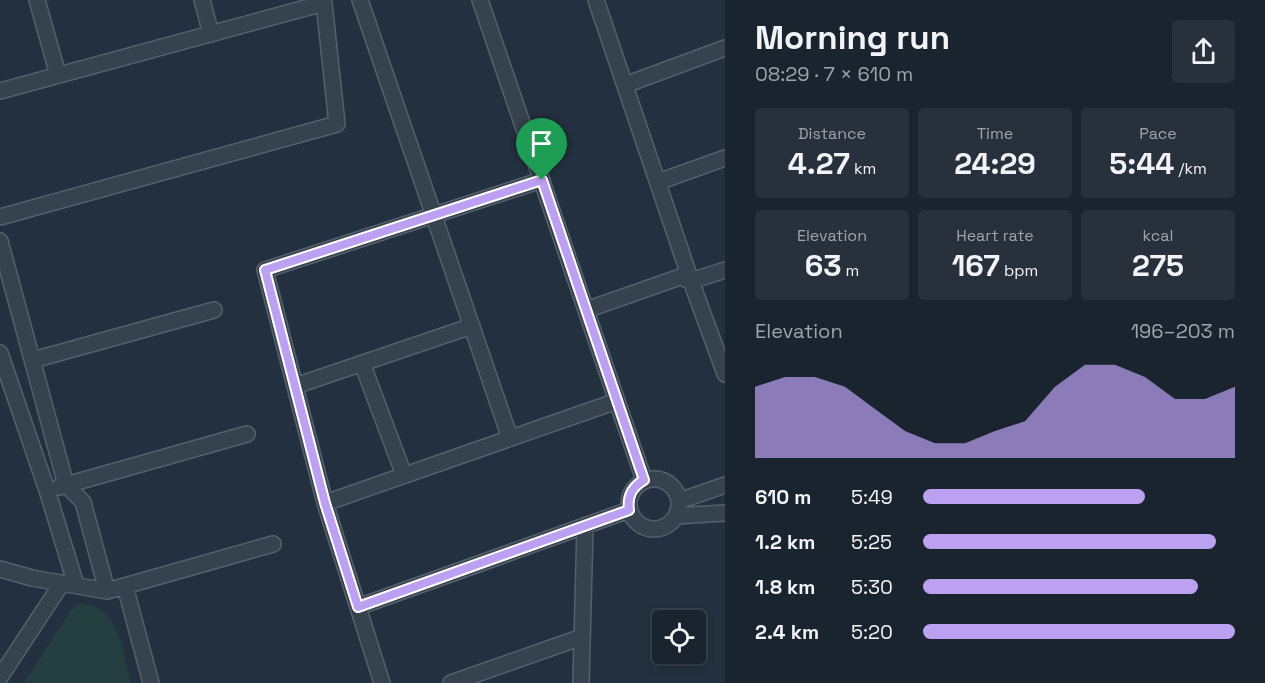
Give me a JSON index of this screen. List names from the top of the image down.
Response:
{
  "page": {
    "heading": ["Morning run", "08:29 · 7 × 610 m"],
    "stats": [
      ["Distance", "4.27 km"],
      ["Time", "24:29"],
      ["Pace", "5:44 /km"],
      ["Elevation", "63 m"],
      ["Heart rate", "167 bpm"],
      ["kcal", "275"]
    ],
    "chart": ["Elevation", "196–203 m"],
    "list": [
      {
        "name": "610 m",
        "note": "5:49"
      },
      {
        "name": "1.2 km",
        "note": "5:25"
      },
      {
        "name": "1.8 km",
        "note": "5:30"
      },
      {
        "name": "2.4 km",
        "note": "5:20"
      }
    ]
  }
}
